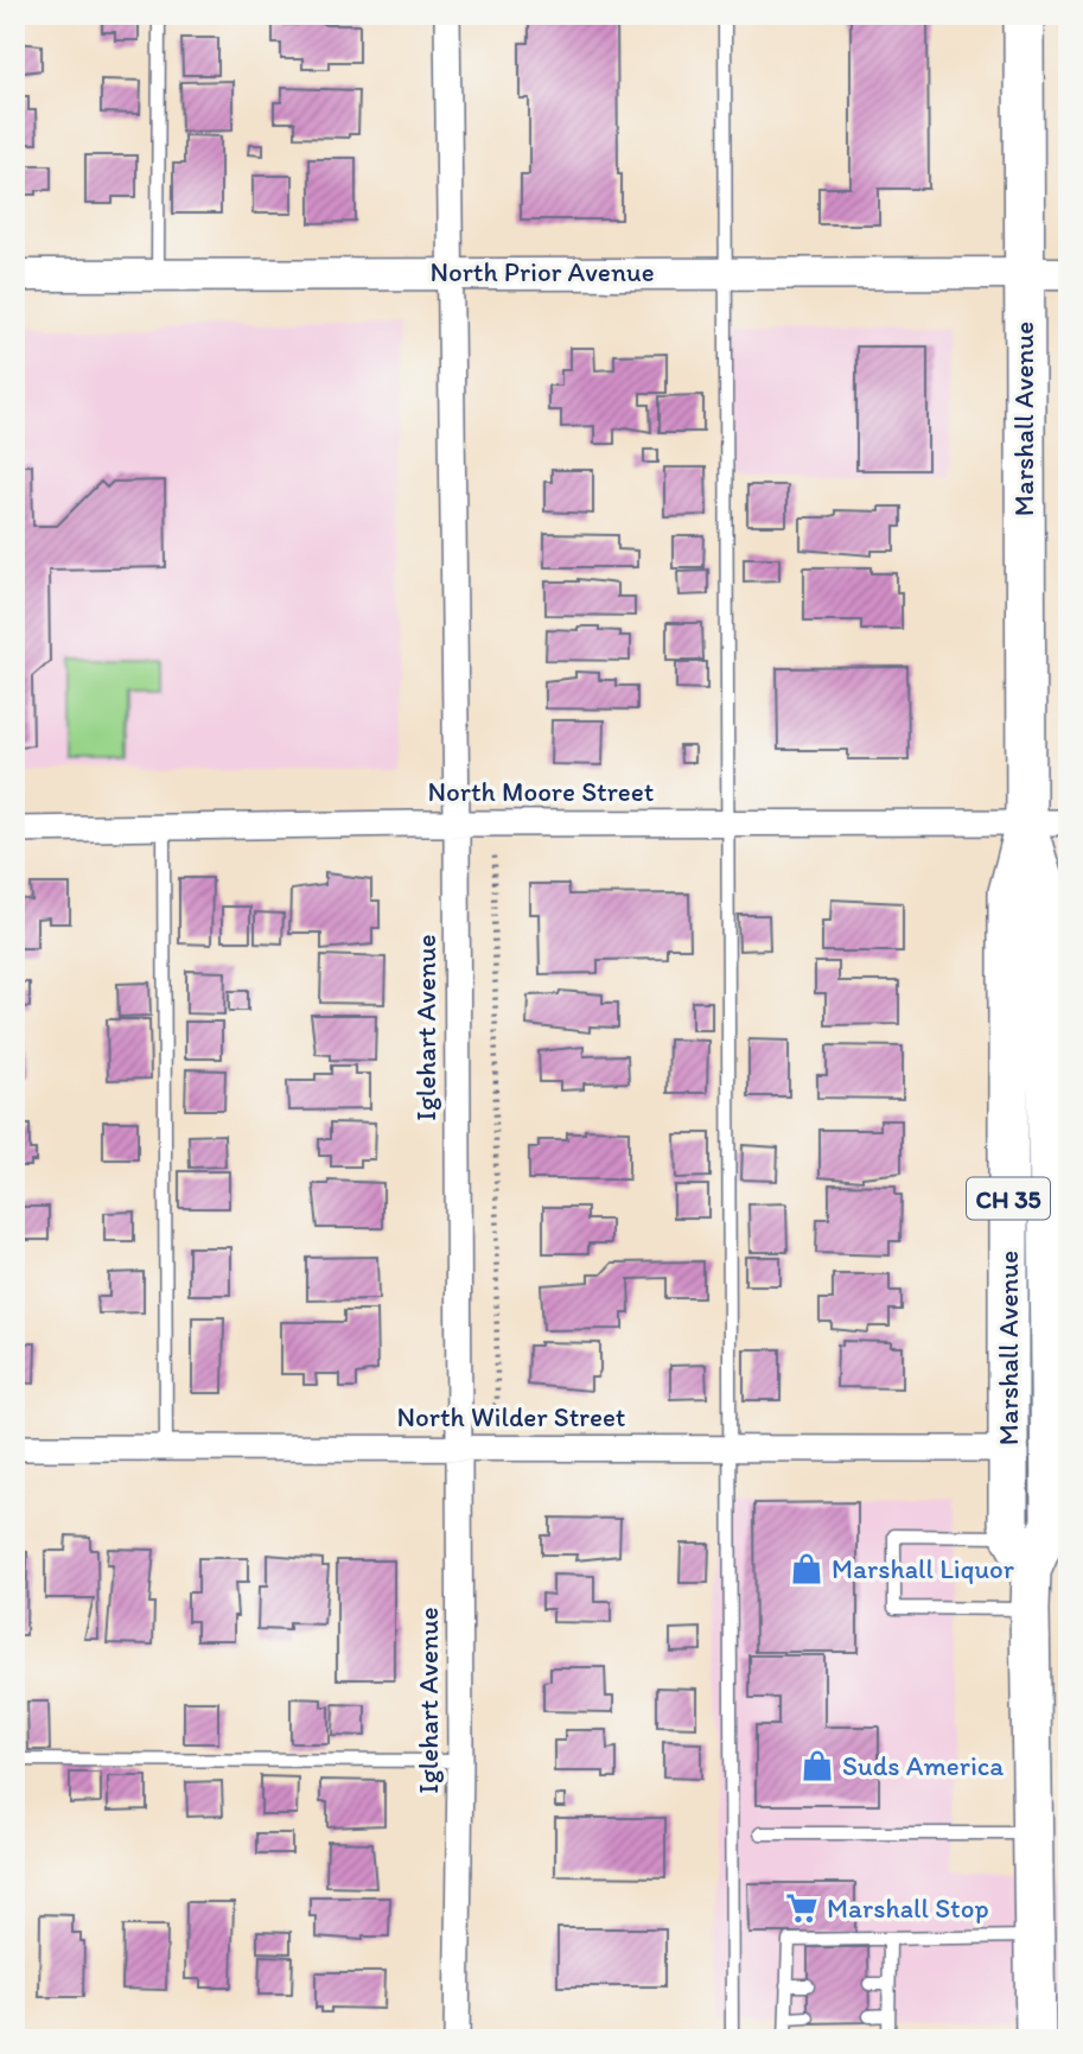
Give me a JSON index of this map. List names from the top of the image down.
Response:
{
  "streets": {
    "main road": ["Marshall Avenue", "CH 35"],
    "street": [
      "North Prior Avenue",
      "North Moore Street",
      "Iglehart Avenue",
      "North Wilder Street"
    ]
  },
  "crossings": [
    ["North Prior Avenue", "Marshall Avenue"],
    ["North Prior Avenue", "Iglehart Avenue"],
    ["Marshall Avenue", "North Moore Street"],
    ["Marshall Avenue", "North Wilder Street"],
    ["North Moore Street", "Iglehart Avenue"],
    ["Iglehart Avenue", "North Wilder Street"]
  ],
  "places": {
    "shop": ["Marshall Liquor", "Suds America"],
    "supermarket": ["Marshall Stop"]
  }
}
